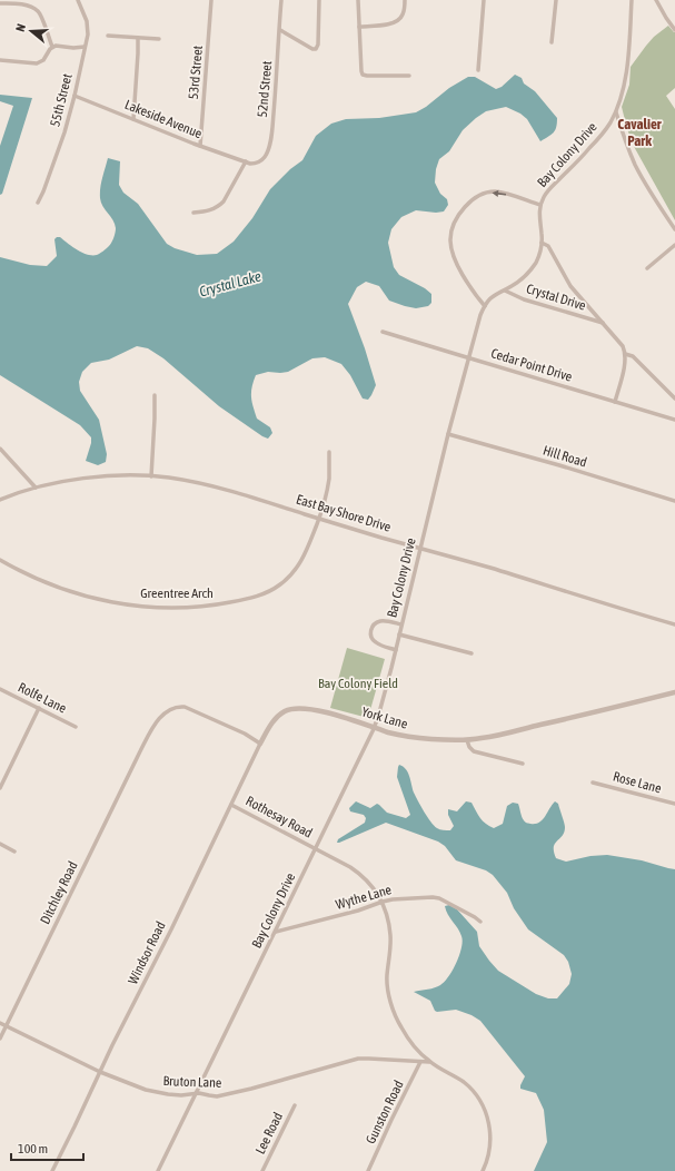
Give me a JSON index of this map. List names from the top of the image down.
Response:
{
  "streets": {
    "street": [
      "53rd Street",
      "52nd Street",
      "55th Street",
      "Lakeside Avenue",
      "Bay Colony Drive",
      "Crystal Drive",
      "Cedar Point Drive",
      "Hill Road",
      "East Bay Shore Drive",
      "Greentree Arch",
      "Rolfe Lane",
      "York Lane",
      "Rose Lane",
      "Rothesay Road",
      "Ditchley Road",
      "Wythe Lane",
      "Windsor Road",
      "Bruton Lane",
      "Gunston Road",
      "Lee Road"
    ]
  },
  "crossings": [
    ["53rd Street", "Lakeside Avenue"],
    ["52nd Street", "Lakeside Avenue"],
    ["55th Street", "Lakeside Avenue"],
    ["Bay Colony Drive", "Crystal Drive"],
    ["Bay Colony Drive", "Cedar Point Drive"],
    ["Bay Colony Drive", "Hill Road"],
    ["Bay Colony Drive", "East Bay Shore Drive"],
    ["Bay Colony Drive", "York Lane"],
    ["Bay Colony Drive", "Rothesay Road"],
    ["Bay Colony Drive", "Wythe Lane"],
    ["Bay Colony Drive", "Bruton Lane"],
    ["East Bay Shore Drive", "Greentree Arch"],
    ["York Lane", "Ditchley Road"],
    ["York Lane", "Windsor Road"],
    ["Rothesay Road", "Wythe Lane"],
    ["Rothesay Road", "Windsor Road"],
    ["Ditchley Road", "Windsor Road"],
    ["Ditchley Road", "Bruton Lane"],
    ["Windsor Road", "Bruton Lane"],
    ["Bruton Lane", "Gunston Road"]
  ],
  "districts": ["Cavalier Park"],
  "water": ["Crystal Lake"],
  "parks": ["Bay Colony Field"],
  "scale_bar": "100 m",
  "north": "left"
}
